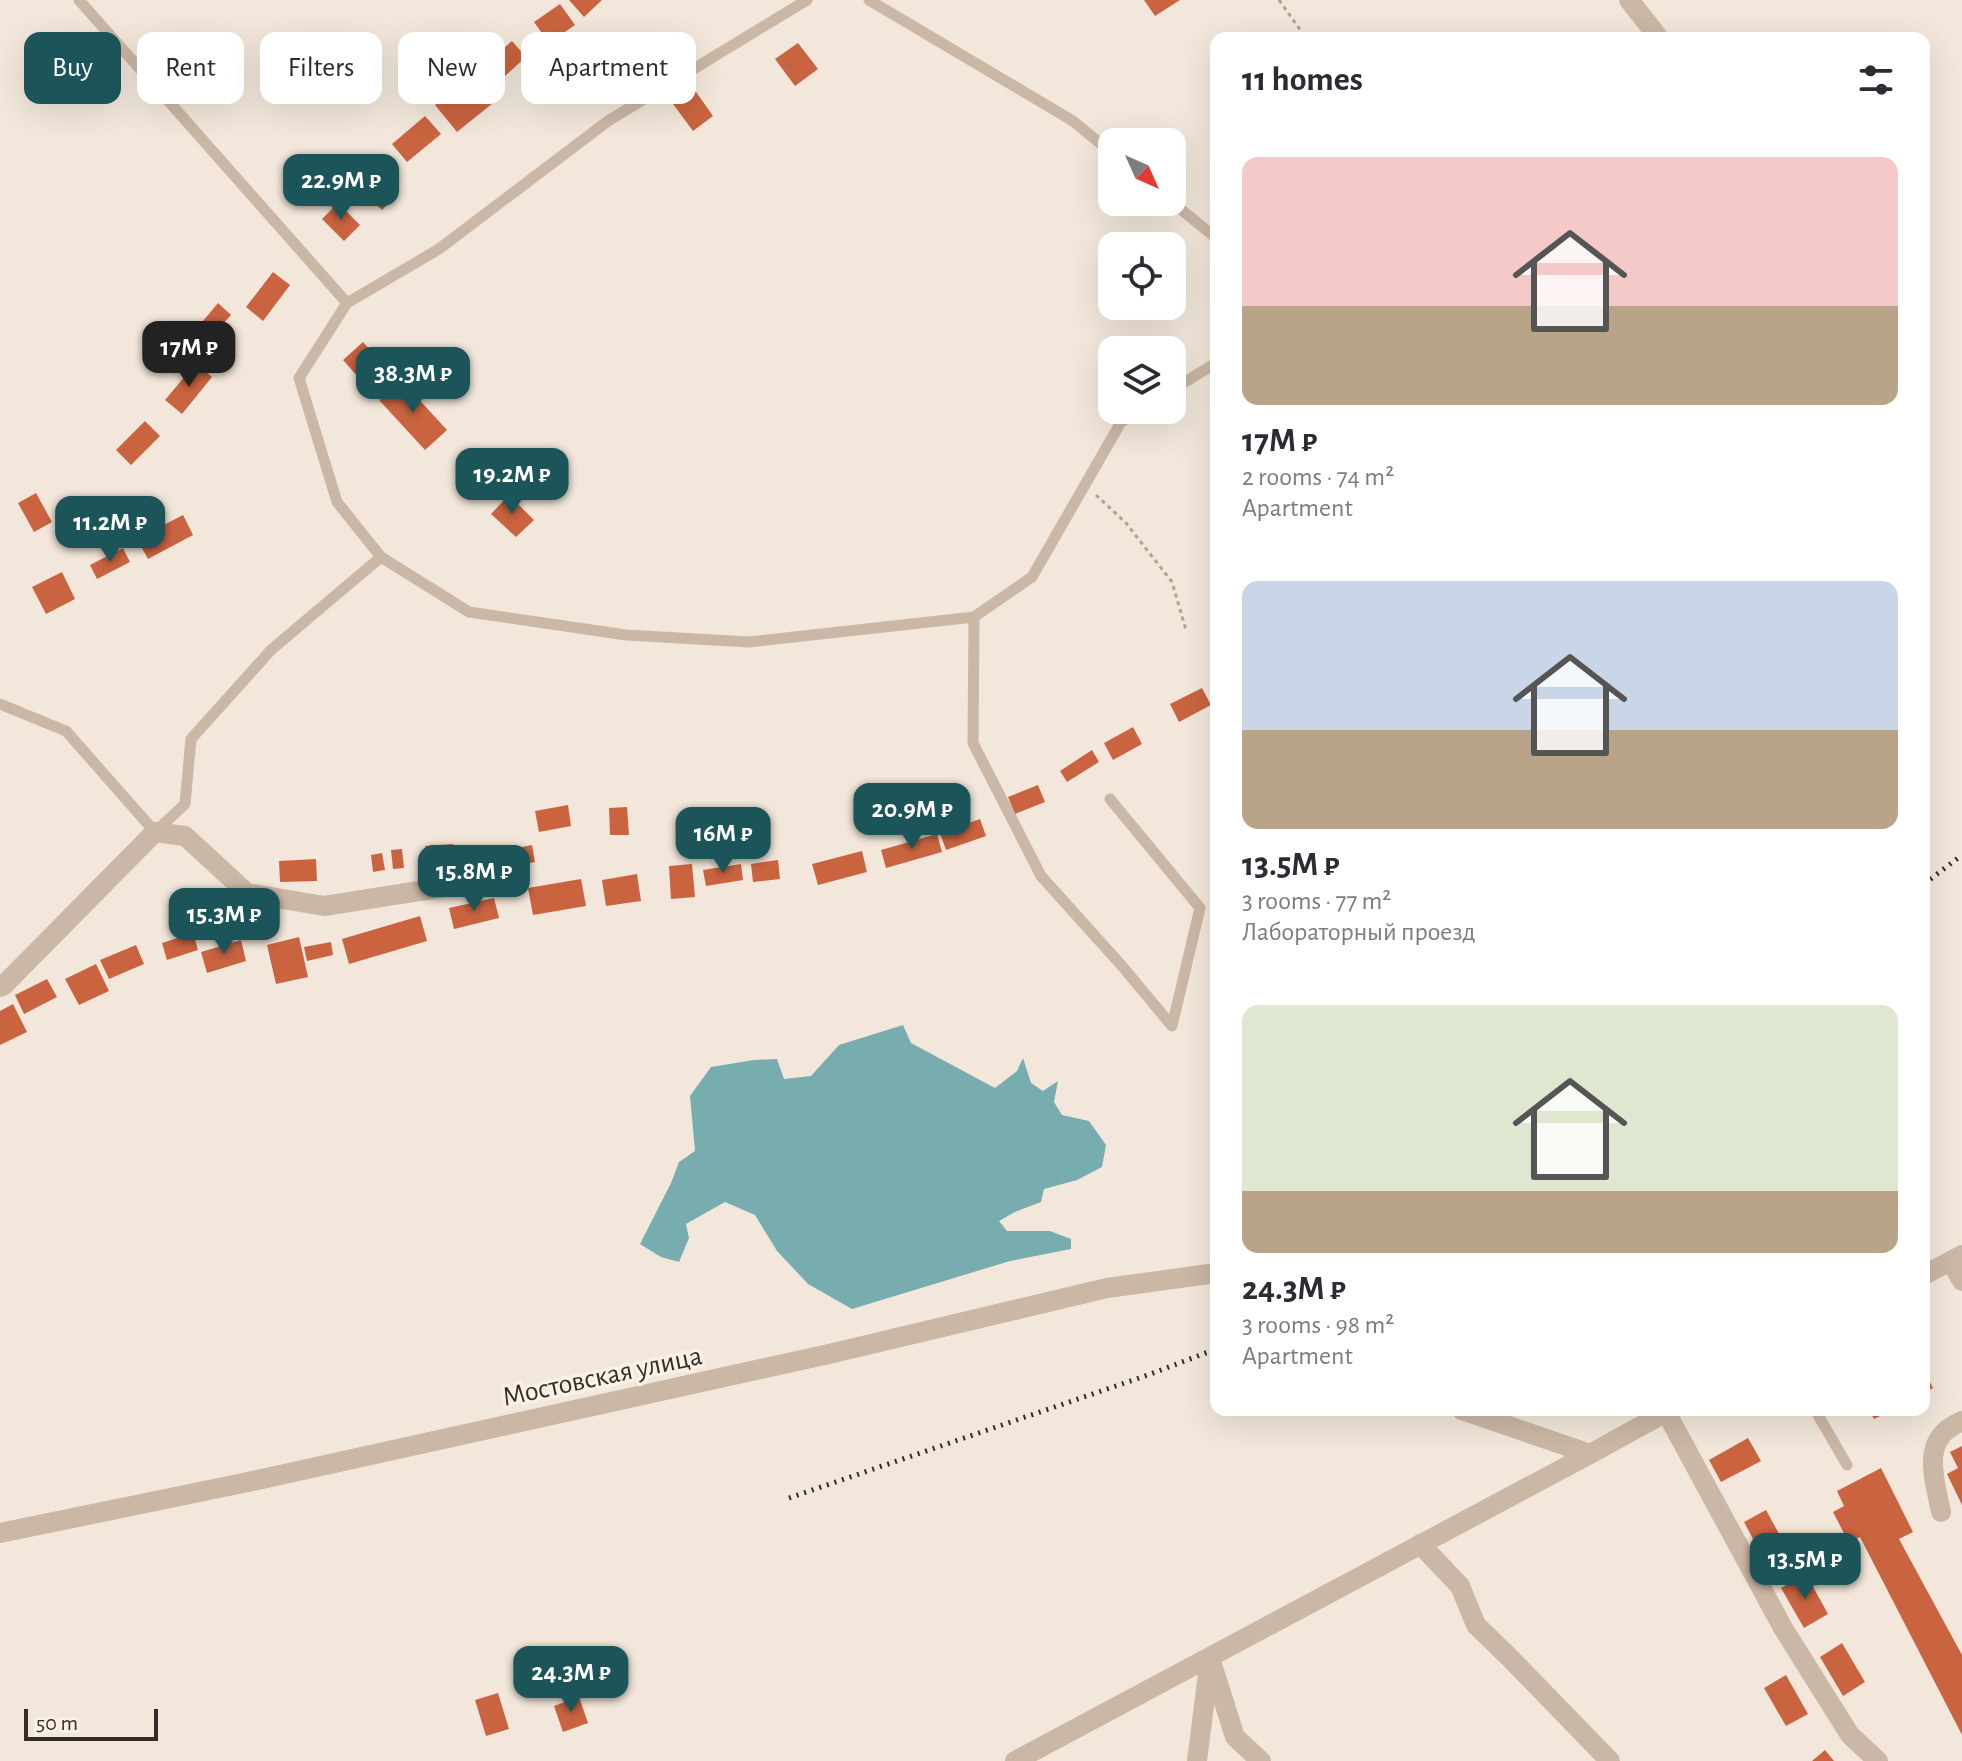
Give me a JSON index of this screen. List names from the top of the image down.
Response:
{
  "streets": {
    "street": ["Мостовская улица"]
  },
  "scale_bar": "50 m",
  "north": "bottom right",
  "page": {
    "chip": [
      "Buy",
      "Rent",
      "Filters",
      "New",
      "Apartment"
    ],
    "heading": "11 homes",
    "list": [
      {
        "name": "17M ₽",
        "note": "2 rooms · 74 m² · Apartment"
      },
      {
        "name": "13.5M ₽",
        "note": "3 rooms · 77 m² · Лабораторный проезд"
      },
      {
        "name": "24.3M ₽",
        "note": "3 rooms · 98 m² · Apartment"
      }
    ],
    "price": [
      "22.9M ₽",
      "17M ₽",
      "38.3M ₽",
      "19.2M ₽",
      "11.2M ₽",
      "20.9M ₽",
      "16M ₽",
      "15.8M ₽",
      "15.3M ₽",
      "13.5M ₽",
      "24.3M ₽"
    ],
    "scale": "50 m"
  }
}
